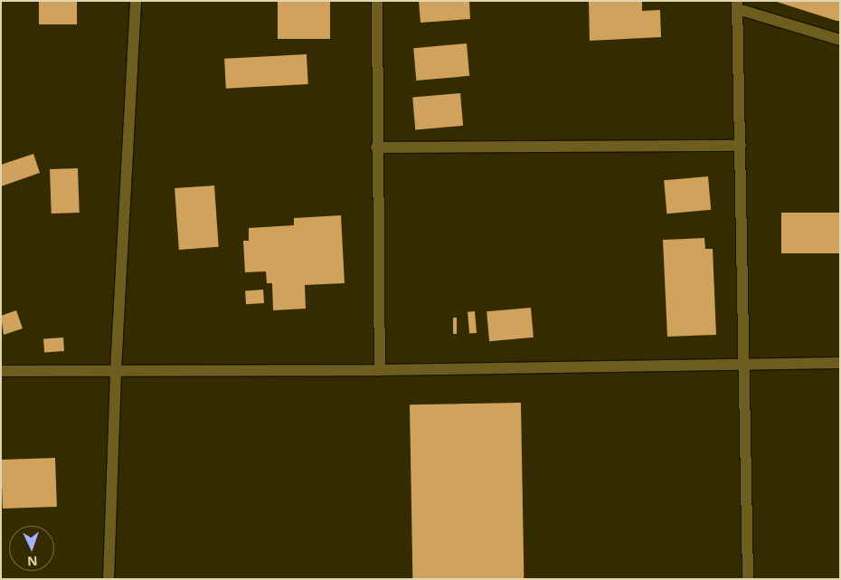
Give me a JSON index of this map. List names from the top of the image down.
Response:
{
  "north": "bottom"
}
